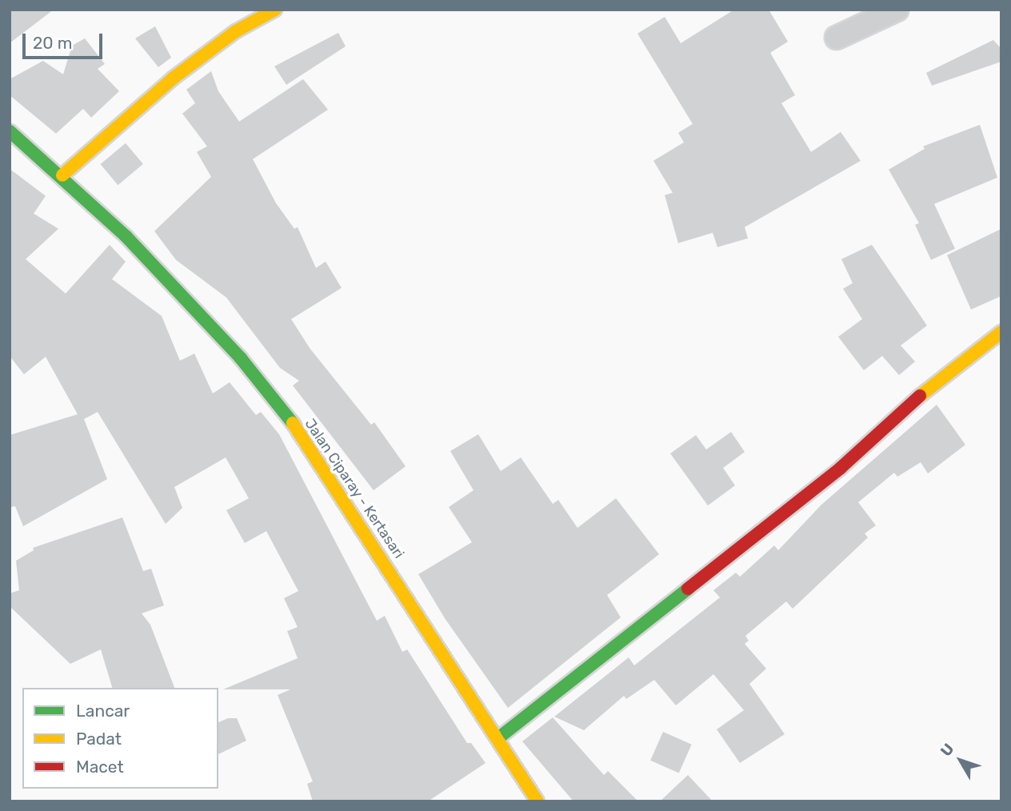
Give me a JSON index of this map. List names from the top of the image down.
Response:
{
  "streets": {
    "street": ["Jalan Ciparay - Kertasari"]
  },
  "legend": ["Lancar", "Padat", "Macet"],
  "scale_bar": "20 m",
  "north": "top left"
}
